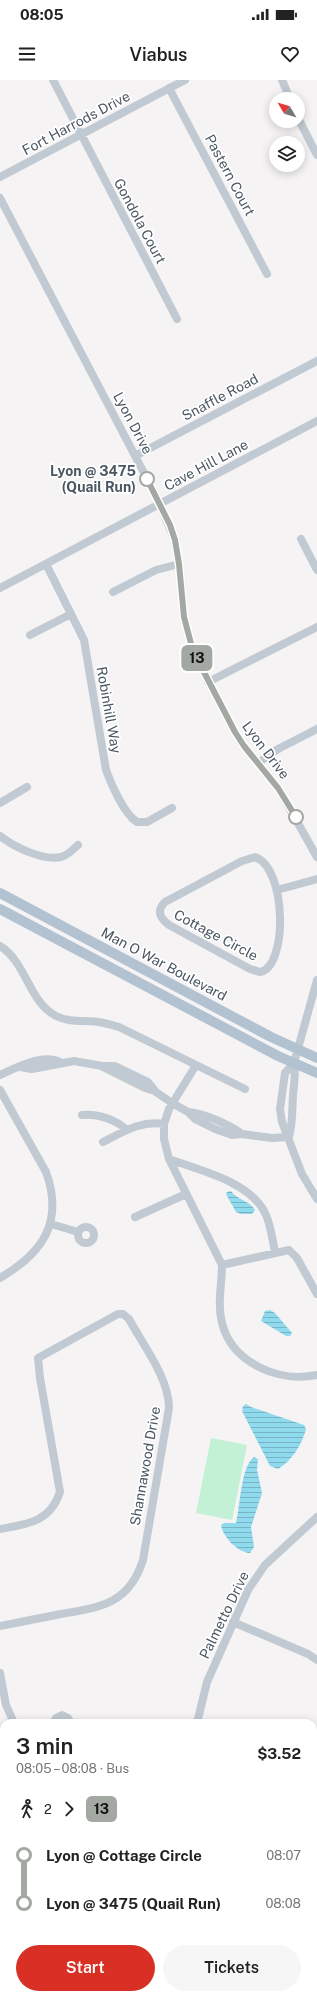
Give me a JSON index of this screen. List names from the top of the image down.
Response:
{
  "streets": {
    "main road": ["Man O War Boulevard"],
    "street": [
      "Fort Harrods Drive",
      "Pastern Court",
      "Gondola Court",
      "Snaffle Road",
      "Lyon Drive",
      "Cave Hill Lane",
      "Robinhill Way",
      "Cottage Circle",
      "Shannawood Drive",
      "Palmetto Drive"
    ]
  },
  "crossings": [
    ["Fort Harrods Drive", "Pastern Court"],
    ["Fort Harrods Drive", "Gondola Court"],
    ["Snaffle Road", "Lyon Drive"],
    ["Lyon Drive", "Cave Hill Lane"],
    ["Cave Hill Lane", "Robinhill Way"]
  ],
  "places": ["Lyon @ 3475 (Quail Run)"],
  "lines": ["bus line 13"],
  "north": "top left",
  "page": {
    "status": "08:05",
    "header": "Viabus",
    "on_map": "13",
    "heading": ["3 min", "08:05 – 08:08 · Bus", "$3.52"],
    "legs": ["2", "13"],
    "list": [
      {
        "name": "Lyon @ Cottage Circle",
        "value": "08:07"
      },
      {
        "name": "Lyon @ 3475 (Quail Run)",
        "value": "08:08"
      }
    ],
    "buttons": ["Start", "Tickets"]
  }
}
